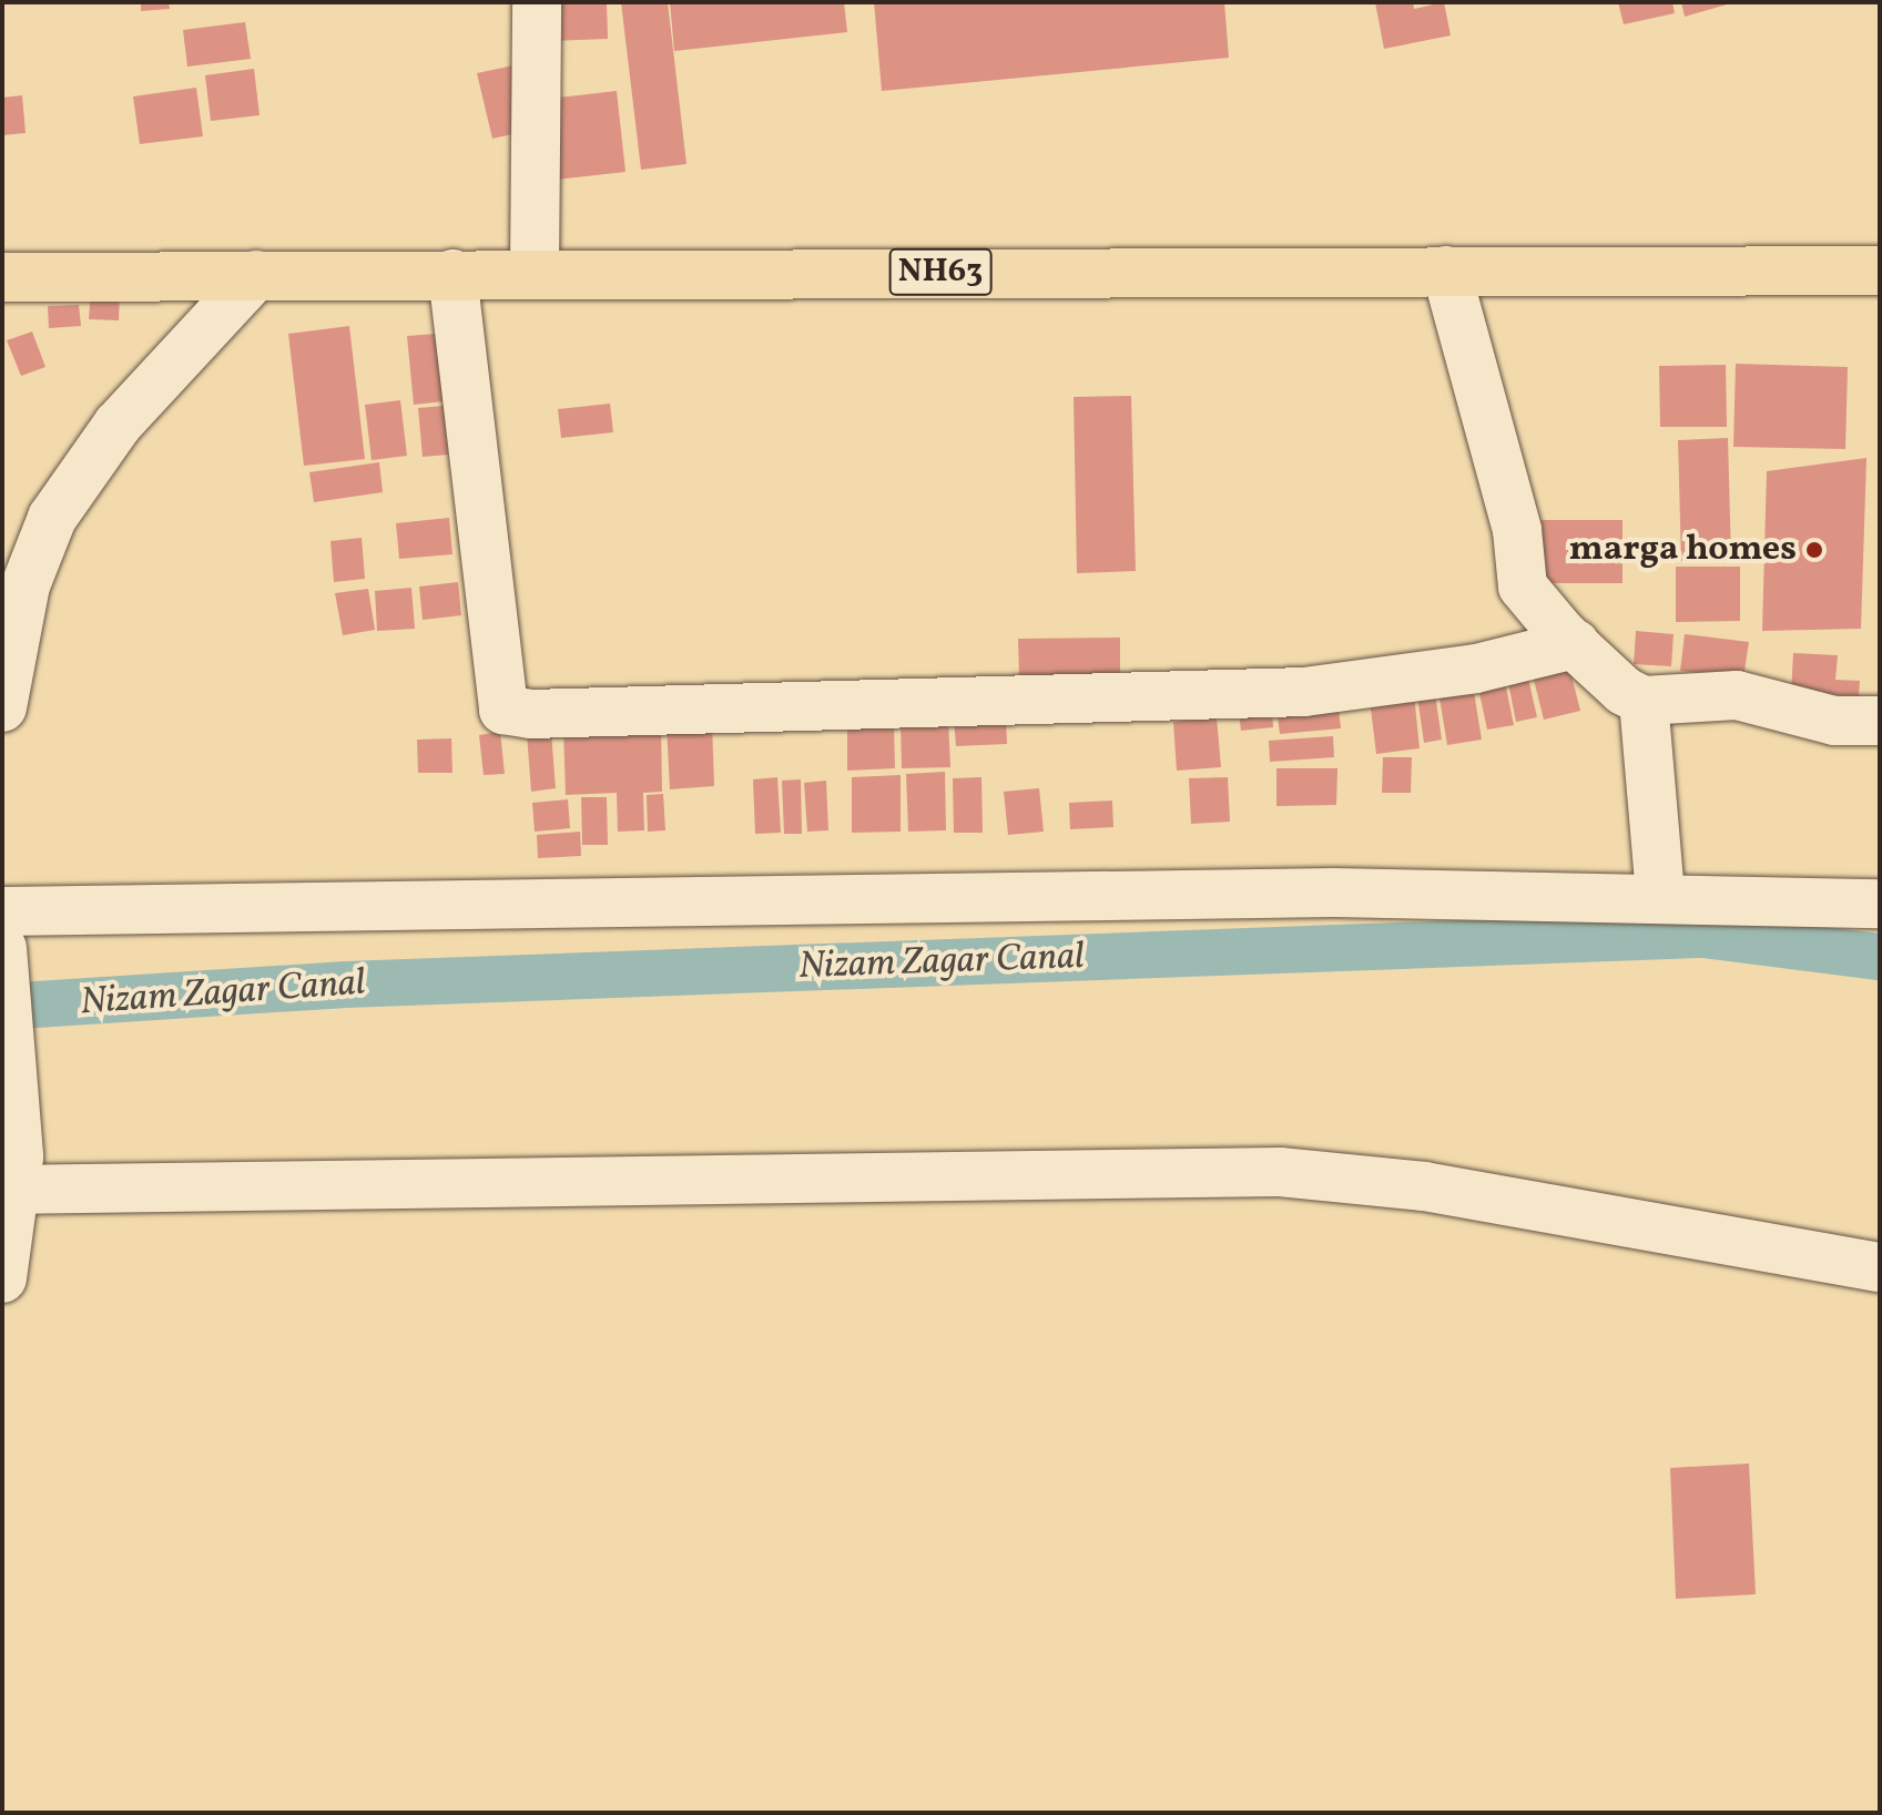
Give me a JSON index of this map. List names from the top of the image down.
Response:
{
  "streets": {
    "highway": ["NH63"]
  },
  "water": ["Nizam Zagar Canal"],
  "places": ["marga homes"]
}
